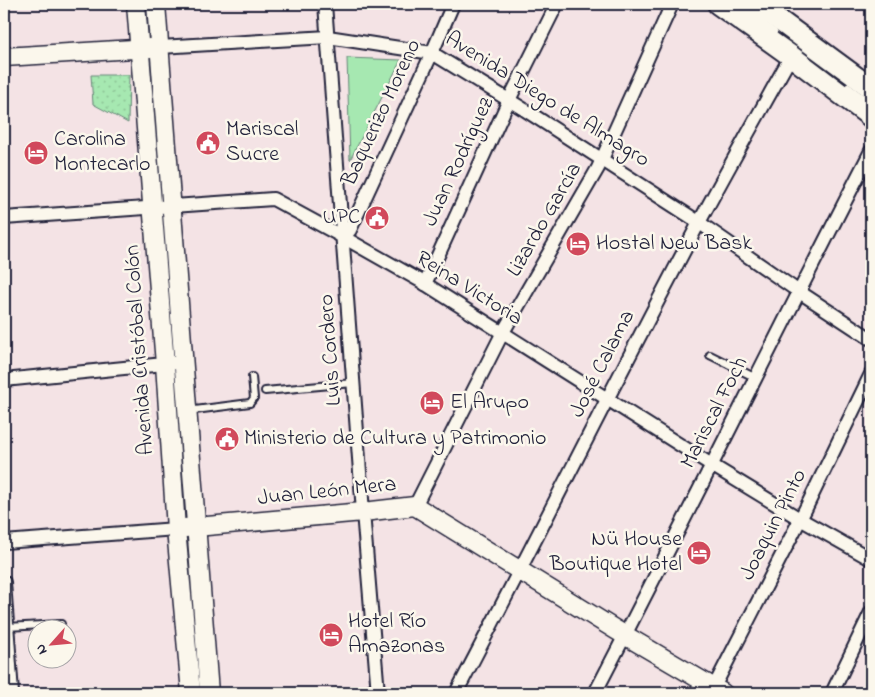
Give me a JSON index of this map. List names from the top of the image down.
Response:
{
  "streets": {
    "street": [
      "Avenida Diego de Almagro",
      "Baquerizo Moreno",
      "Juan Rodríguez",
      "Lizardo García",
      "Reina Victoria",
      "Avenida Cristóbal Colón",
      "Luis Cordero",
      "José Calama",
      "Mariscal Foch",
      "Juan León Mera",
      "Joaquin Pinto"
    ]
  },
  "crossings": [
    ["Avenida Diego de Almagro", "Baquerizo Moreno"],
    ["Avenida Diego de Almagro", "Juan Rodríguez"],
    ["Avenida Diego de Almagro", "Lizardo García"],
    ["Avenida Diego de Almagro", "Avenida Cristóbal Colón"],
    ["Avenida Diego de Almagro", "Luis Cordero"],
    ["Avenida Diego de Almagro", "José Calama"],
    ["Avenida Diego de Almagro", "Mariscal Foch"],
    ["Baquerizo Moreno", "Reina Victoria"],
    ["Baquerizo Moreno", "Luis Cordero"],
    ["Juan Rodríguez", "Reina Victoria"],
    ["Lizardo García", "Reina Victoria"],
    ["Lizardo García", "Juan León Mera"],
    ["Reina Victoria", "Avenida Cristóbal Colón"],
    ["Reina Victoria", "Luis Cordero"],
    ["Reina Victoria", "José Calama"],
    ["Reina Victoria", "Mariscal Foch"],
    ["Reina Victoria", "Joaquin Pinto"],
    ["Avenida Cristóbal Colón", "Juan León Mera"],
    ["Luis Cordero", "Juan León Mera"],
    ["José Calama", "Juan León Mera"],
    ["Mariscal Foch", "Juan León Mera"],
    ["Juan León Mera", "Joaquin Pinto"]
  ],
  "places": {
    "public building": ["Mariscal Sucre", "UPC", "Ministerio de Cultura y Patrimonio"],
    "hotel": [
      "Carolina Montecarlo",
      "Hostal New Bask",
      "El Arupo",
      "Nü House Boutique Hotel",
      "Hotel Río Amazonas"
    ]
  },
  "north": "bottom left"
}
